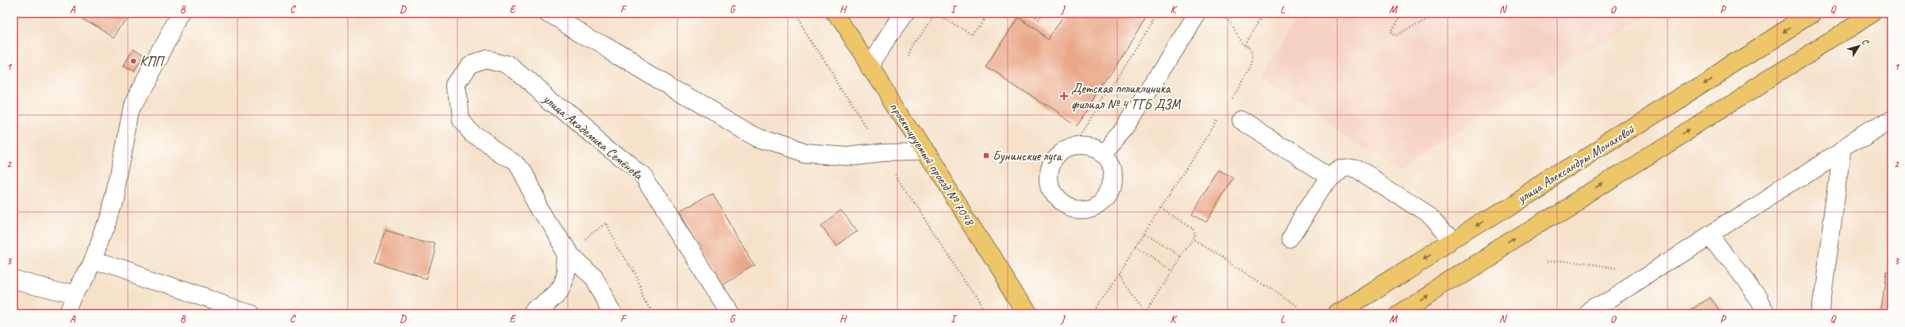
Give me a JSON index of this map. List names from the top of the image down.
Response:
{
  "streets": {
    "main road": ["проектируемый проезд № 7048", "улица Александры Монаховой"],
    "street": ["улица Академика Семёнова"]
  },
  "places": {
    "other": ["КПП"],
    "health": ["Детская поликлиника филиал № 4 ТГБ ДЗМ"],
    "transit": ["Бунинские луга"]
  },
  "north": "top right",
  "grid": {
    "columns": [
      "A",
      "B",
      "C",
      "D",
      "E",
      "F",
      "G",
      "H",
      "I",
      "J",
      "K",
      "L",
      "M",
      "N",
      "O",
      "P",
      "Q"
    ],
    "rows": ["1", "2", "3"]
  }
}
